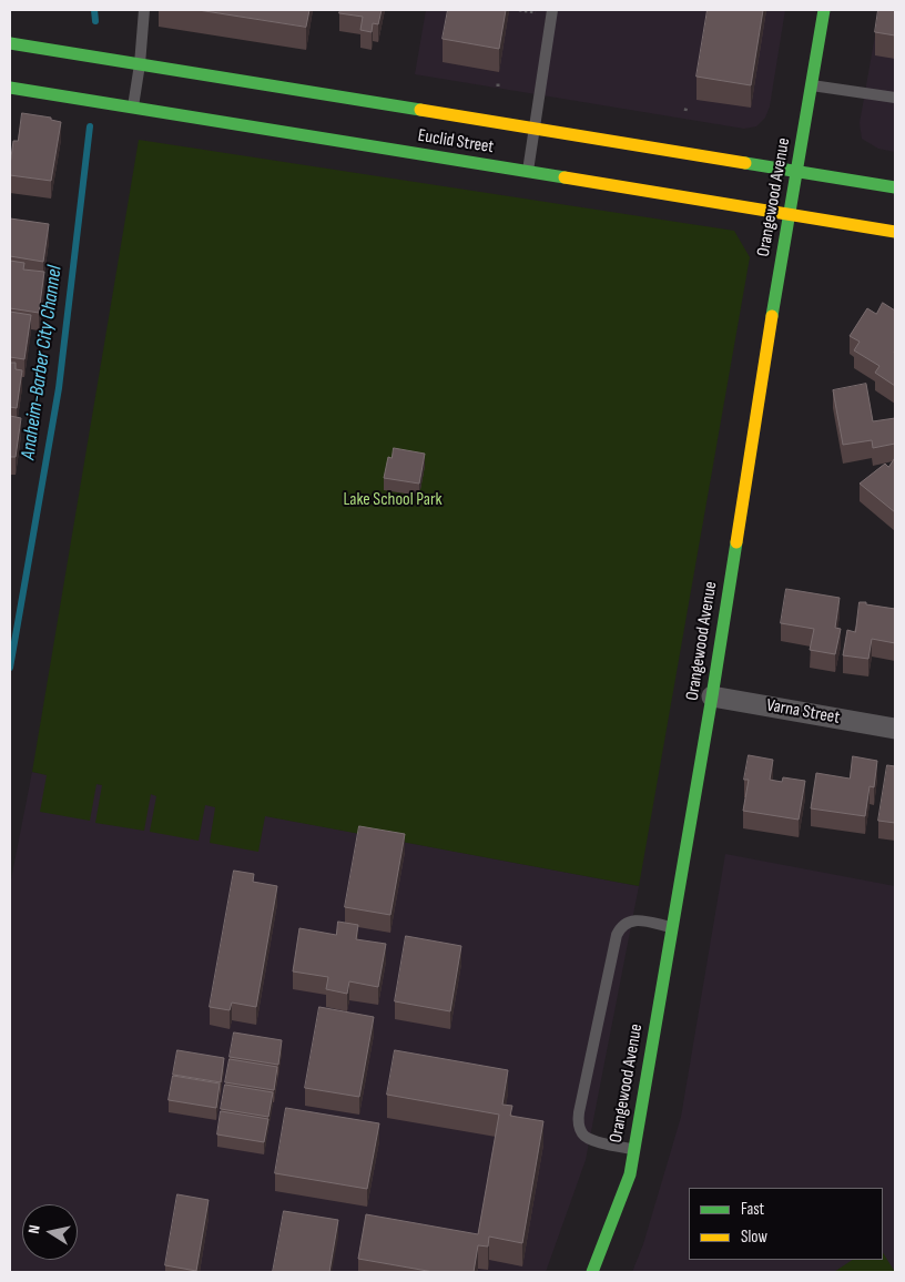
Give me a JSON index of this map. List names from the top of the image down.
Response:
{
  "streets": {
    "main road": ["Euclid Street", "Orangewood Avenue"],
    "street": ["Varna Street"]
  },
  "crossings": [
    ["Euclid Street", "Orangewood Avenue"],
    ["Orangewood Avenue", "Varna Street"]
  ],
  "water": ["Anaheim-Barber City Channel"],
  "parks": ["Lake School Park"],
  "legend": ["Fast", "Slow"],
  "north": "left"
}
